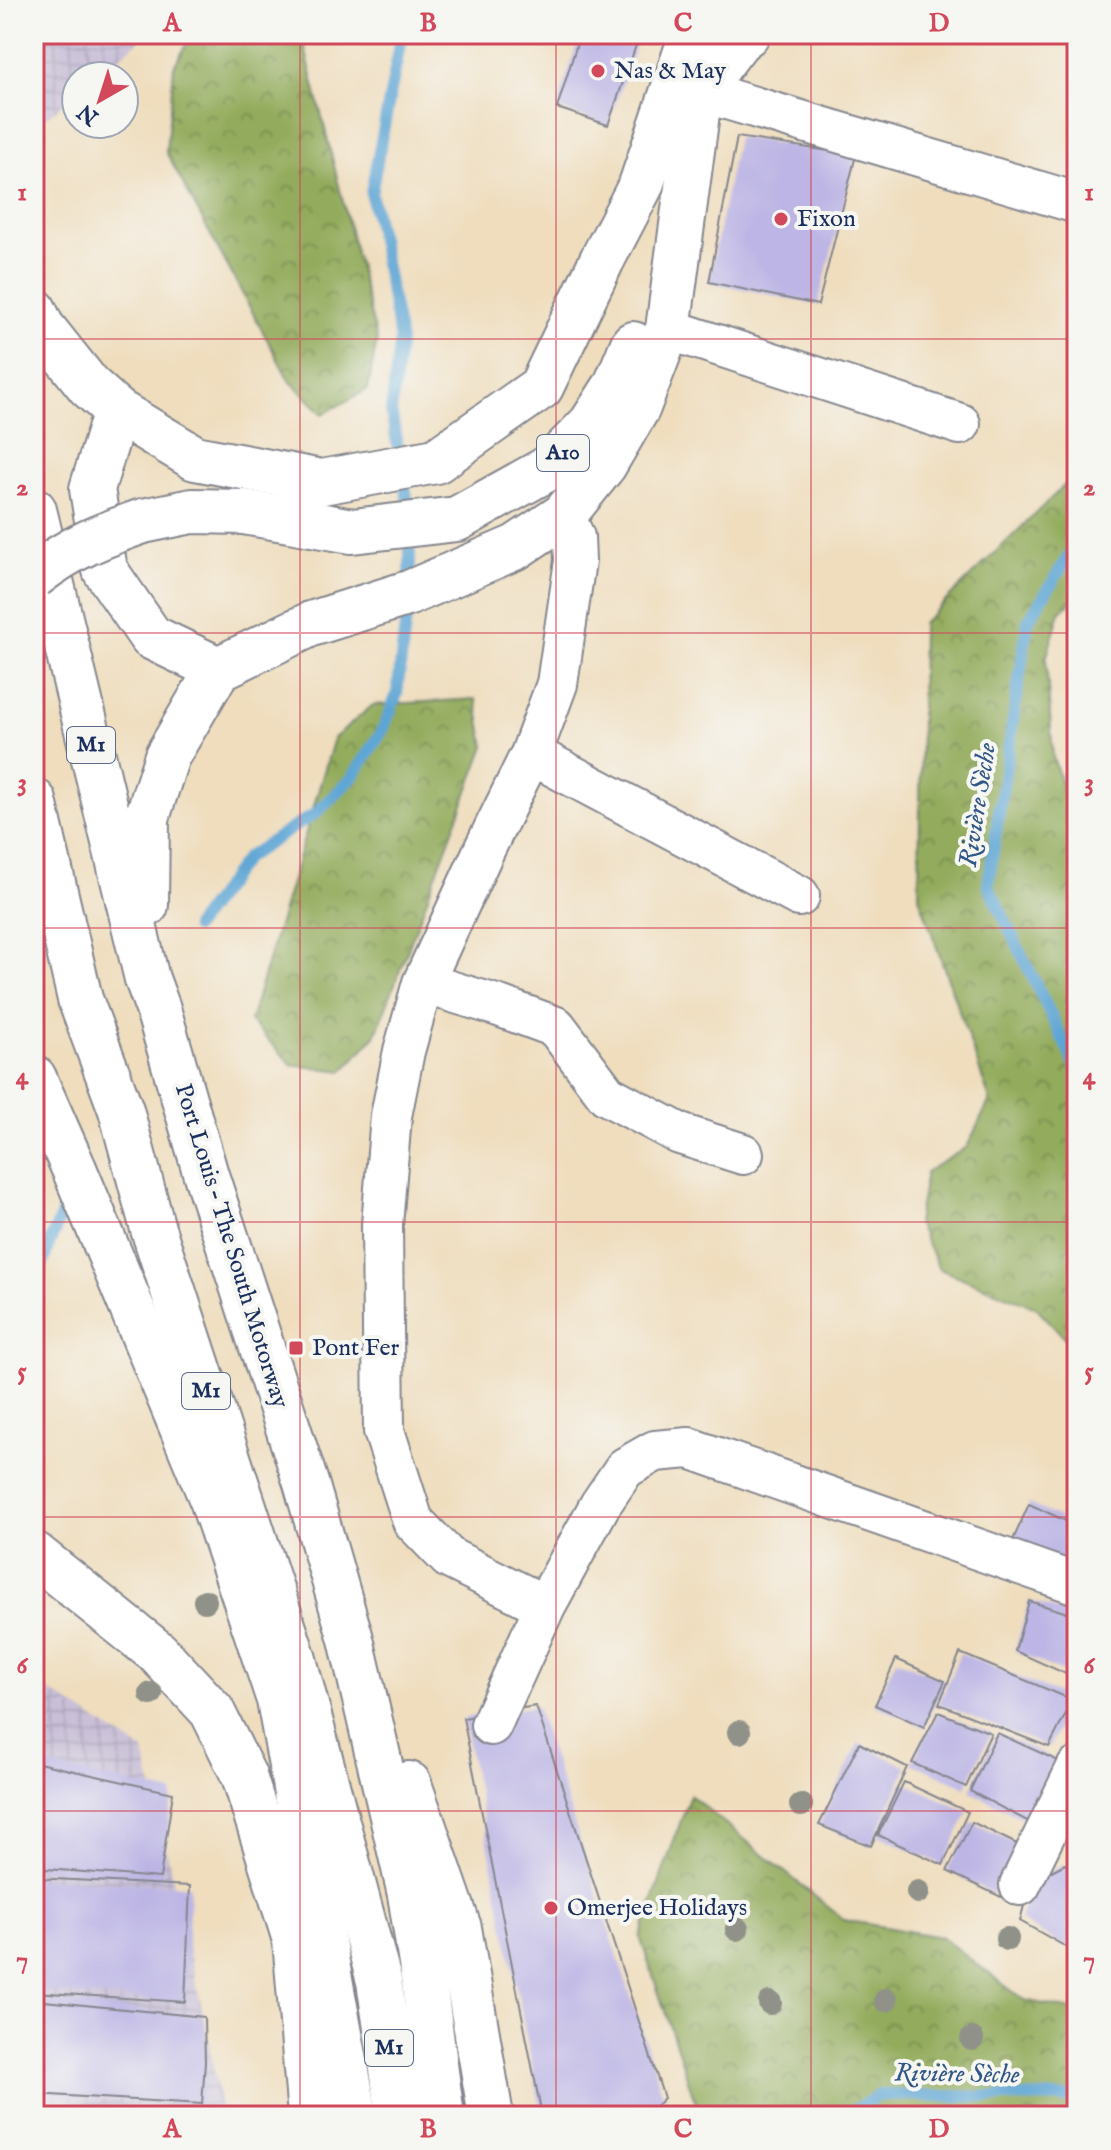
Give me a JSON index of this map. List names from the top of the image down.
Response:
{
  "streets": {
    "main road": ["A10", "M1", "Port Louis – The South Motorway"]
  },
  "water": ["Rivière Sèche"],
  "places": {
    "other": ["Nas & May", "Fixon", "Omerjee Holidays"],
    "transit": ["Pont Fer"]
  },
  "north": "bottom left",
  "grid": {
    "columns": [
      "A",
      "B",
      "C",
      "D"
    ],
    "rows": [
      "1",
      "2",
      "3",
      "4",
      "5",
      "6",
      "7"
    ]
  }
}
